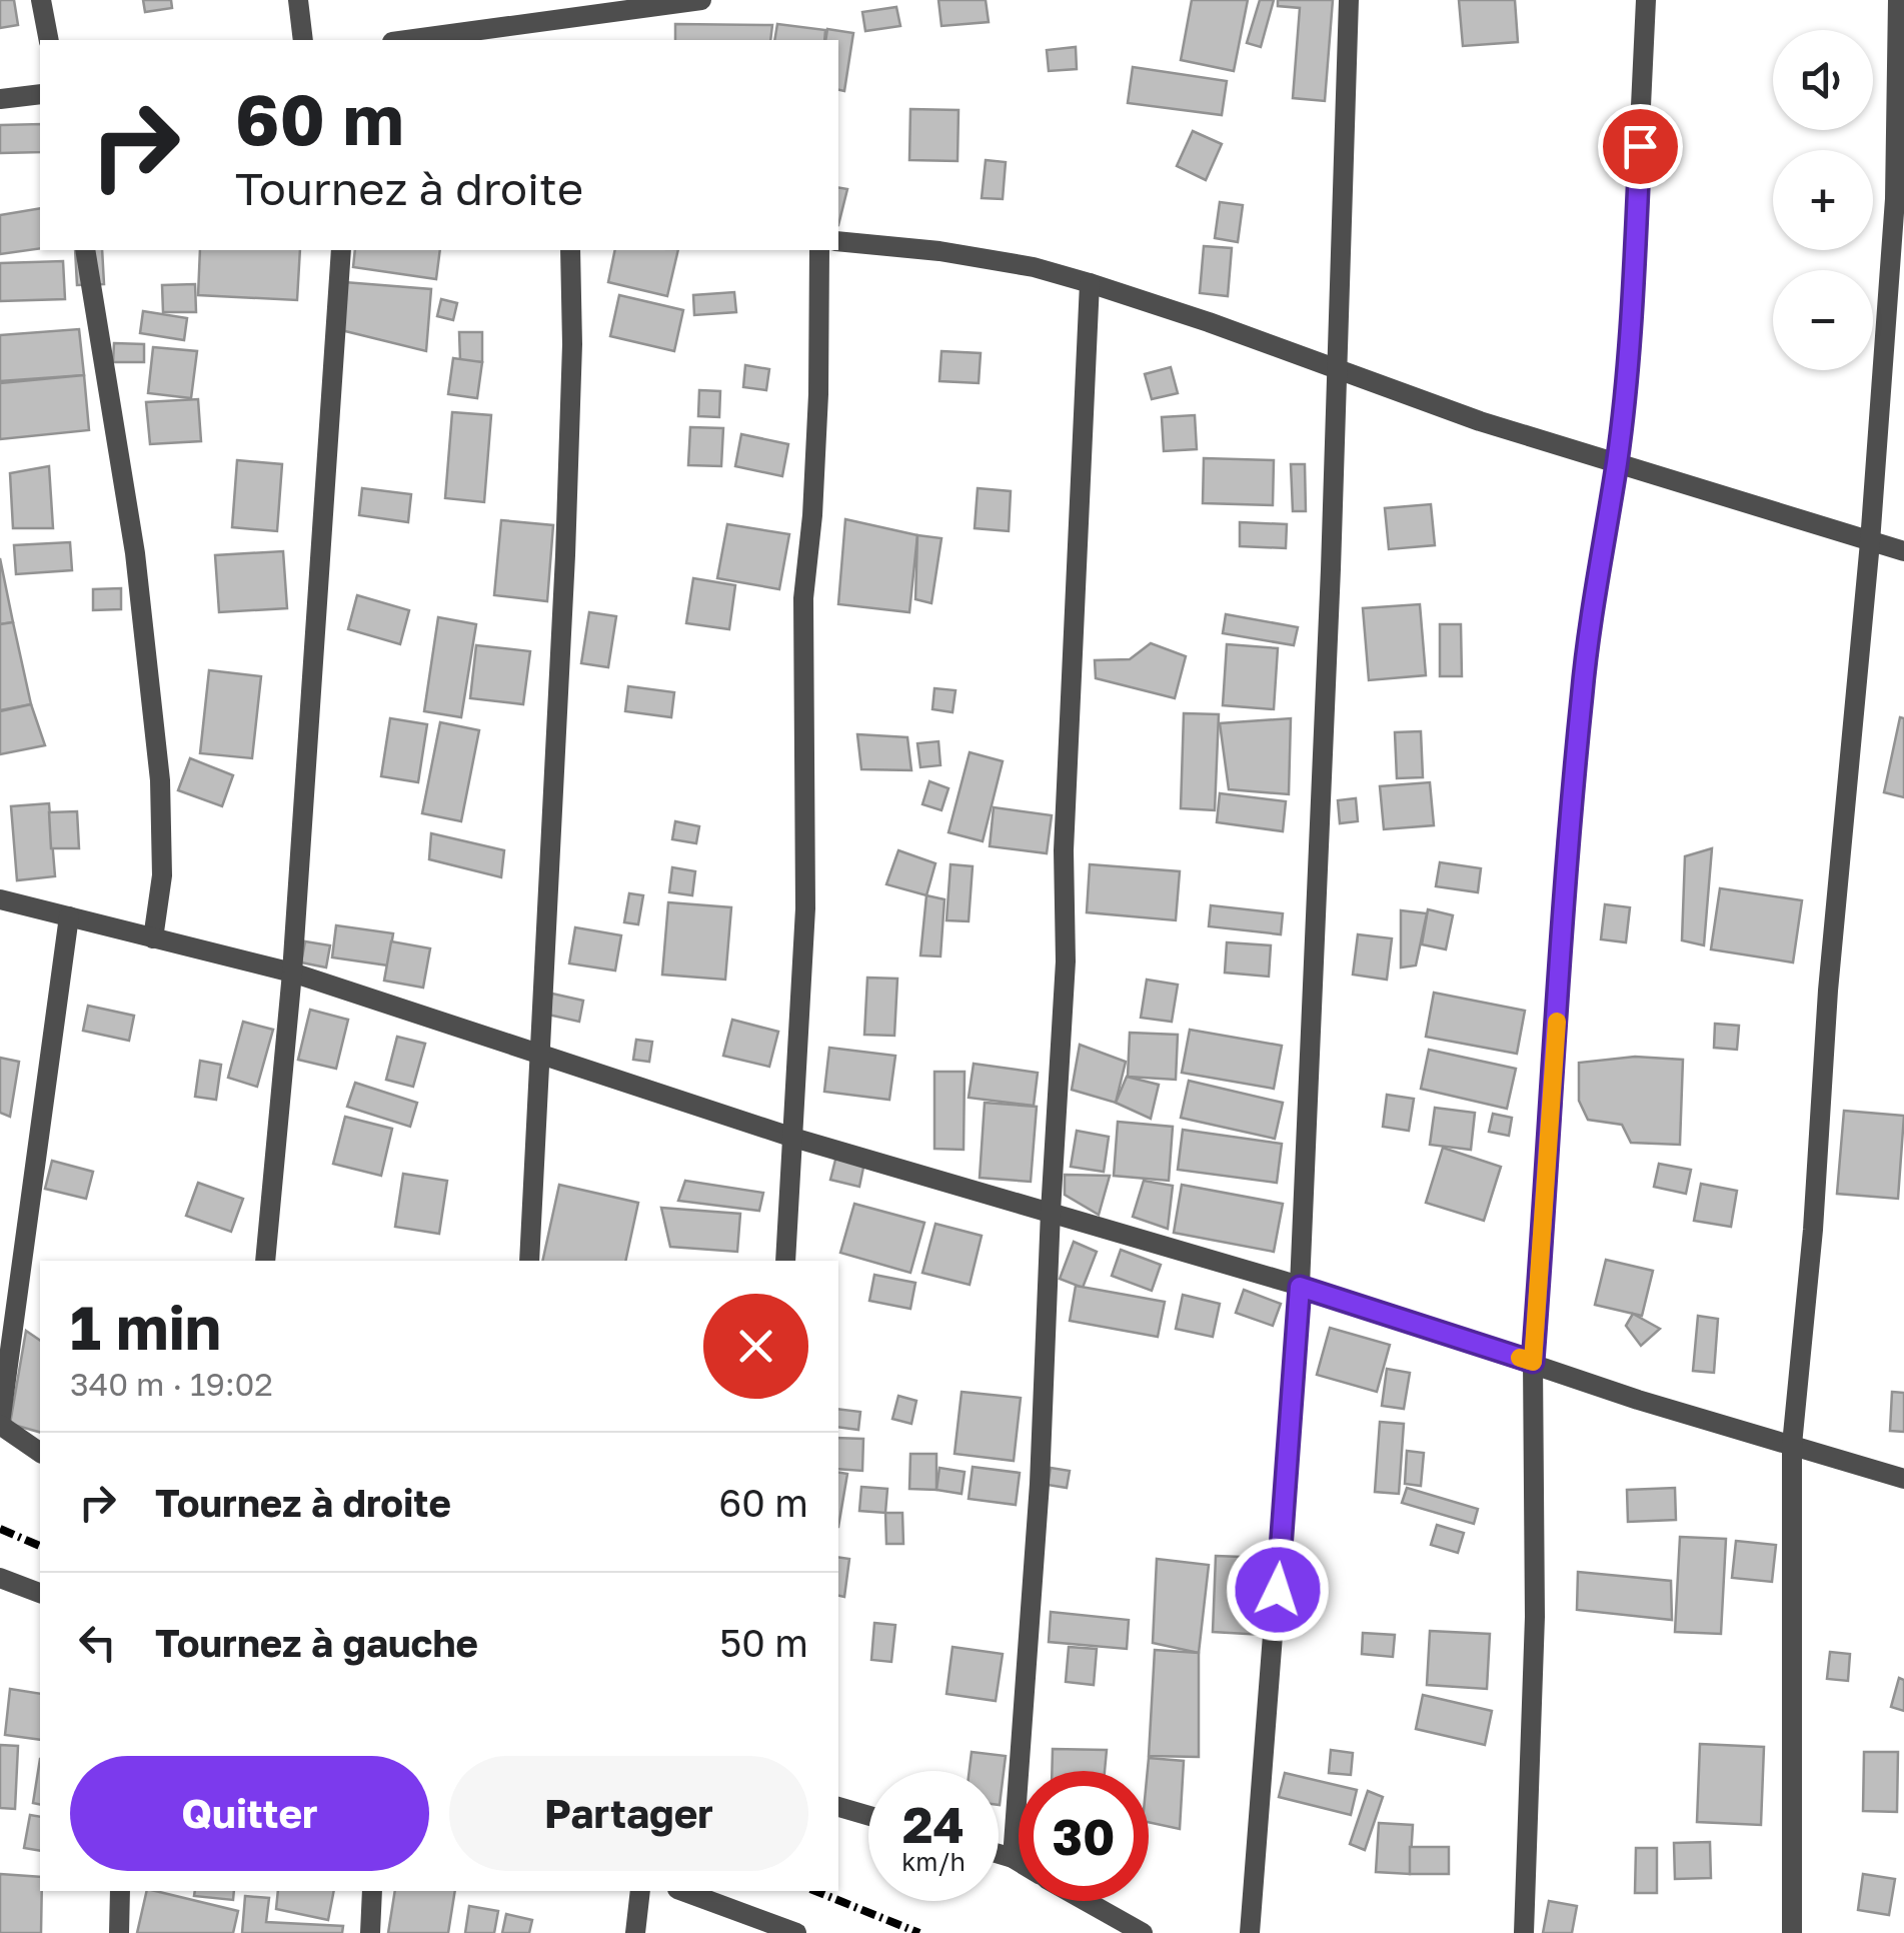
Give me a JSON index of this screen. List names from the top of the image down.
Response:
{
  "page": {
    "map_buttons": ["+", "−"],
    "turn": ["60 m", "Tournez à droite"],
    "heading": ["1 min", "340 m · 19:02"],
    "list": [
      {
        "name": "Tournez à droite",
        "value": "60 m"
      },
      {
        "name": "Tournez à gauche",
        "value": "50 m"
      }
    ],
    "buttons": ["Quitter", "Partager"],
    "speed": "24 km/h",
    "limit": "30"
  }
}
